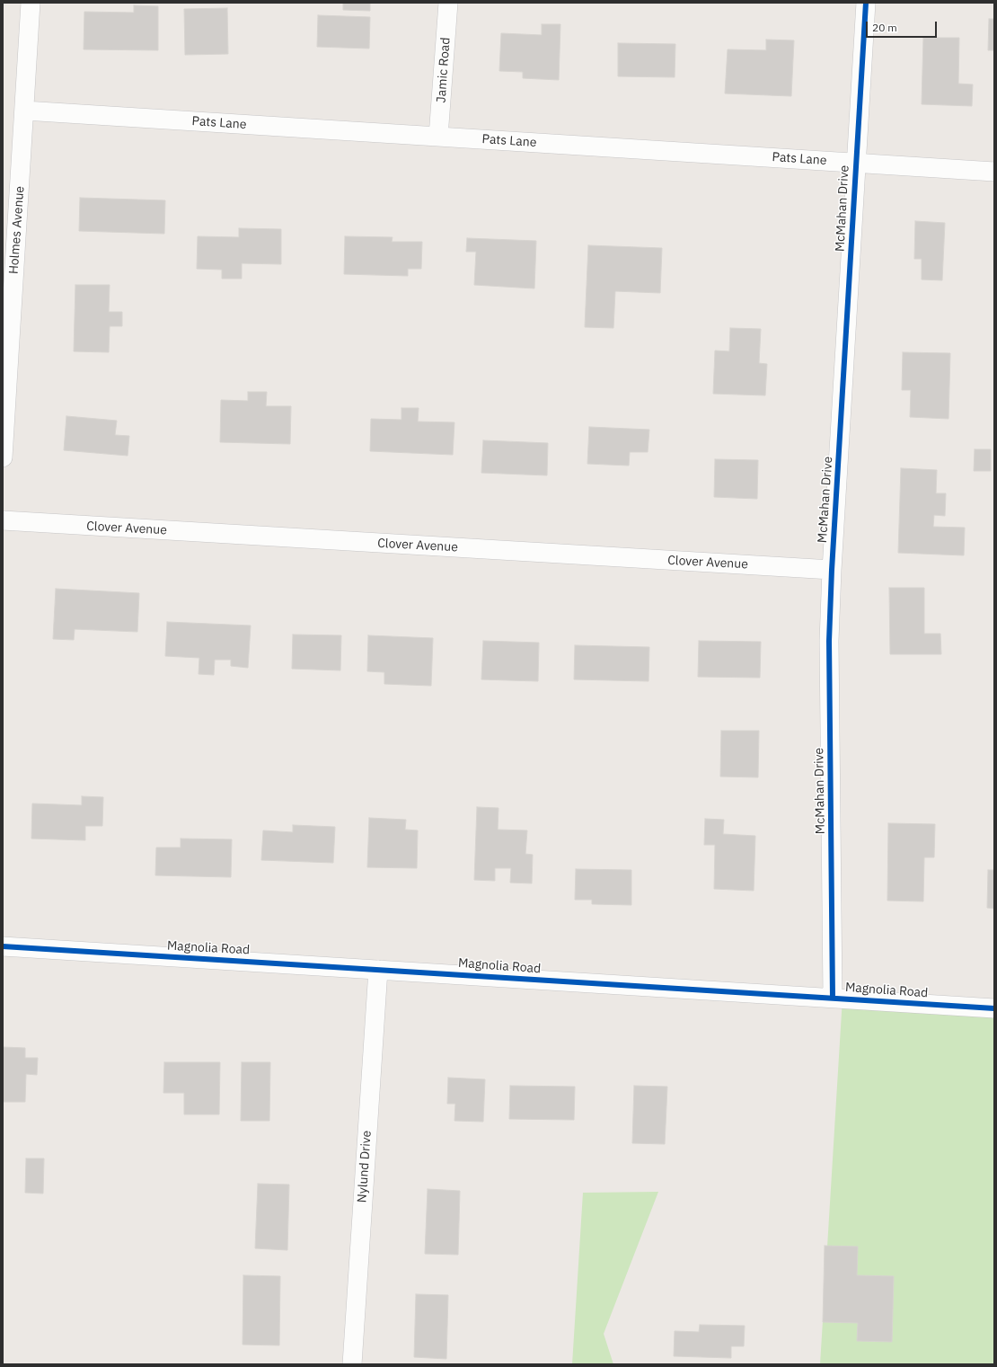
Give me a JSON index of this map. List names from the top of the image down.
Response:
{
  "streets": {
    "street": [
      "Jamic Road",
      "Pats Lane",
      "McMahan Drive",
      "Holmes Avenue",
      "Clover Avenue",
      "Magnolia Road",
      "Nylund Drive"
    ]
  },
  "crossings": [
    ["Jamic Road", "Pats Lane"],
    ["Pats Lane", "McMahan Drive"],
    ["Pats Lane", "Holmes Avenue"],
    ["McMahan Drive", "Clover Avenue"],
    ["McMahan Drive", "Magnolia Road"],
    ["Magnolia Road", "Nylund Drive"]
  ],
  "scale_bar": "20 m"
}
